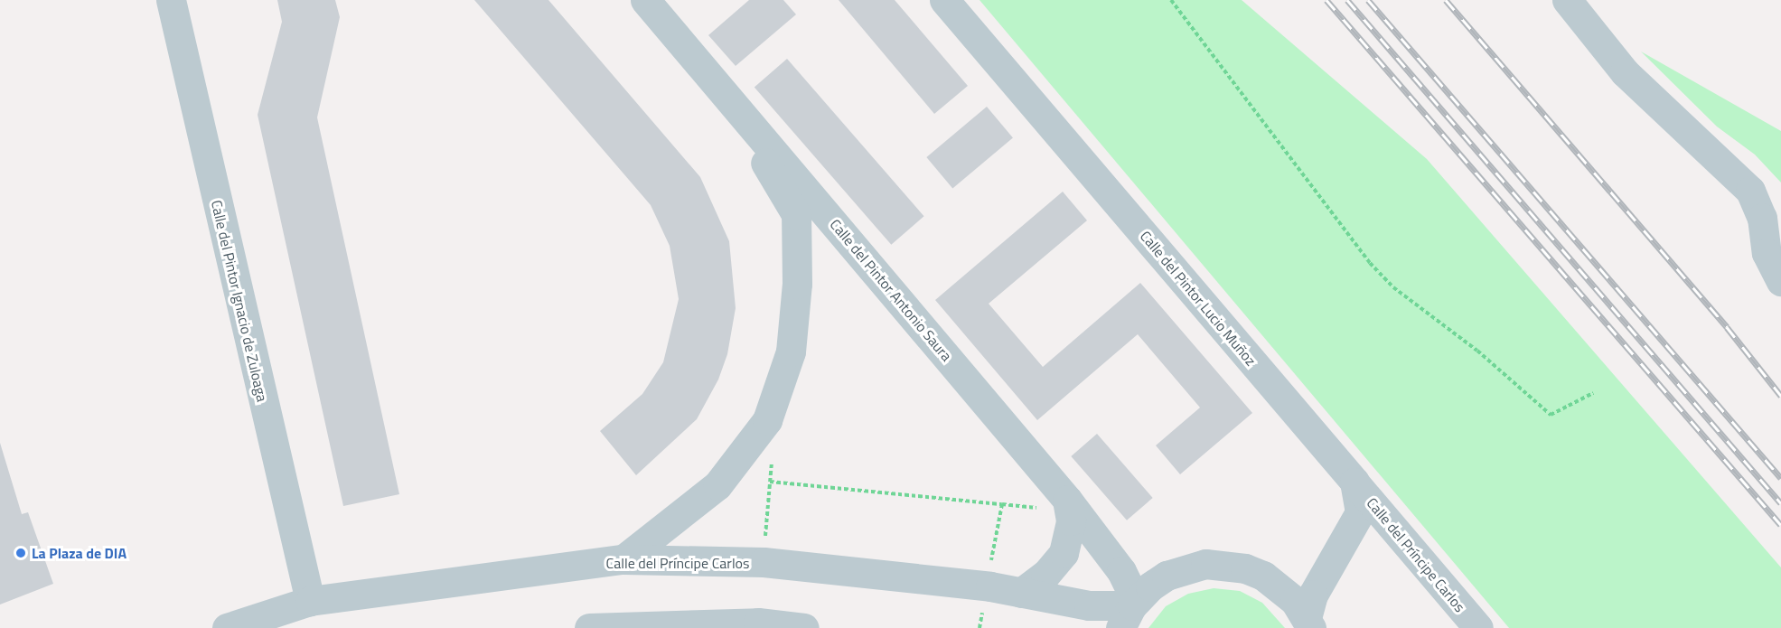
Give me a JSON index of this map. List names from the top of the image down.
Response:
{
  "streets": {
    "street": [
      "Calle del Pintor Antonio Saura",
      "Calle del Pintor Lucio Muñoz",
      "Calle del Pintor Ignacio de Zuloaga",
      "Calle del Príncipe Carlos"
    ]
  },
  "crossings": [
    ["Calle del Pintor Antonio Saura", "Calle del Príncipe Carlos"],
    ["Calle del Pintor Lucio Muñoz", "Calle del Príncipe Carlos"],
    ["Calle del Pintor Ignacio de Zuloaga", "Calle del Príncipe Carlos"]
  ],
  "places": ["La Plaza de DIA"]
}
